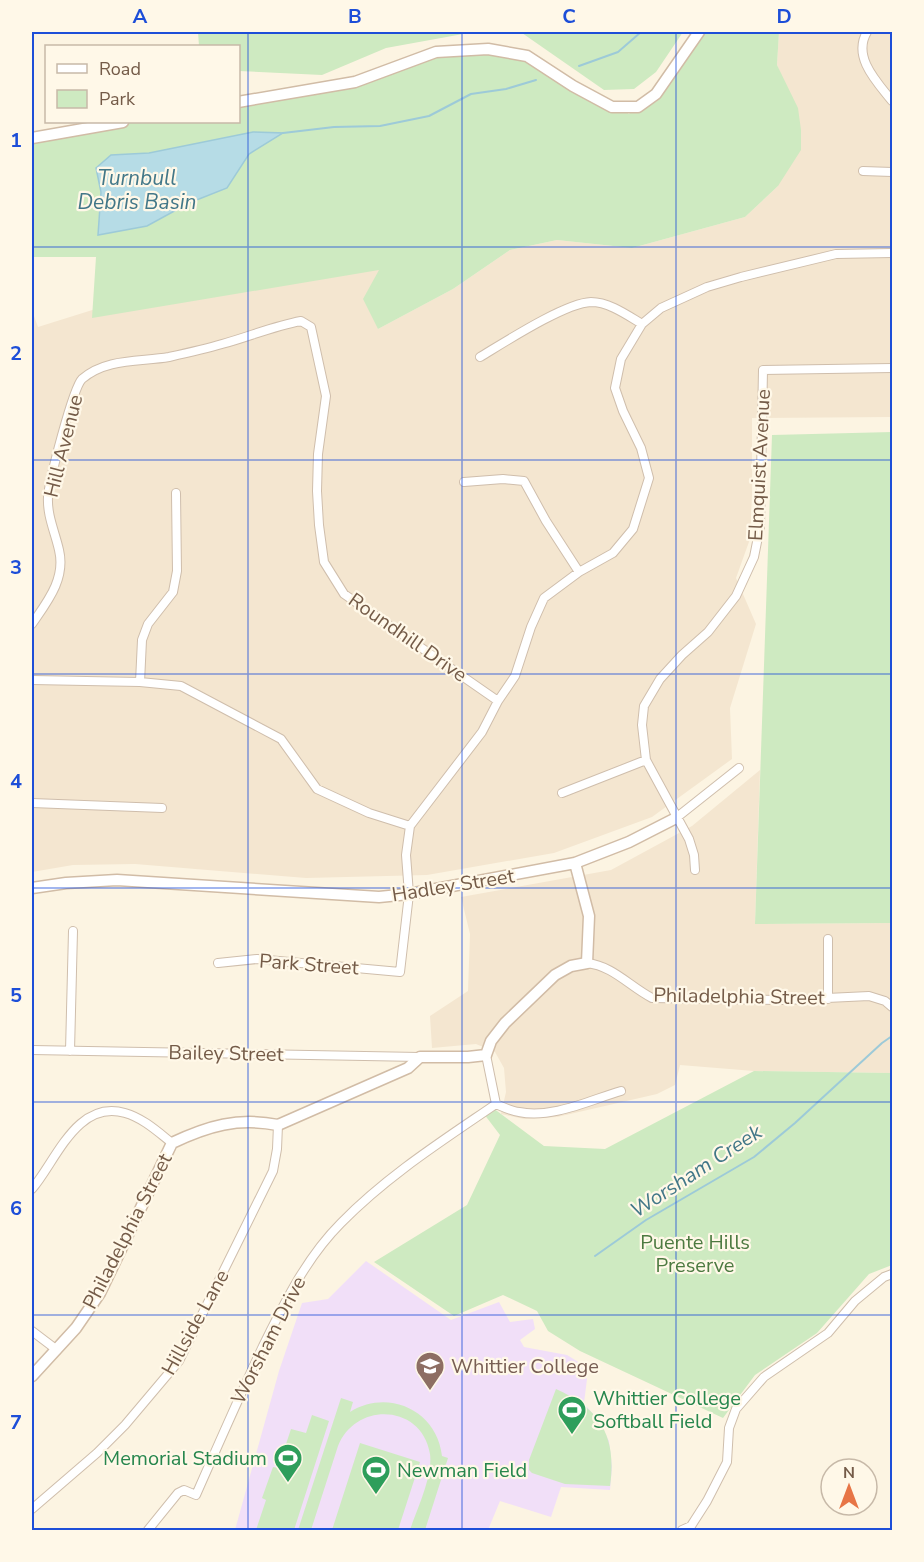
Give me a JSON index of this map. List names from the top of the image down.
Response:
{
  "streets": {
    "street": [
      "Hill Avenue",
      "Elmquist Avenue",
      "Roundhill Drive",
      "Hadley Street",
      "Park Street",
      "Philadelphia Street",
      "Bailey Street",
      "Hillside Lane",
      "Worsham Drive"
    ]
  },
  "crossings": [
    ["Hill Avenue", "Roundhill Drive"],
    ["Elmquist Avenue", "Hadley Street"],
    ["Hadley Street", "Park Street"],
    ["Philadelphia Street", "Hillside Lane"]
  ],
  "water": ["Turnbull Debris Basin", "Worsham Creek"],
  "parks": ["Puente Hills Preserve"],
  "places": {
    "school or university": ["Whittier College"],
    "sports": ["Whittier College Softball Field", "Memorial Stadium", "Newman Field"]
  },
  "legend": ["Road", "Park"],
  "north": "top",
  "grid": {
    "columns": [
      "A",
      "B",
      "C",
      "D"
    ],
    "rows": [
      "1",
      "2",
      "3",
      "4",
      "5",
      "6",
      "7"
    ]
  }
}
